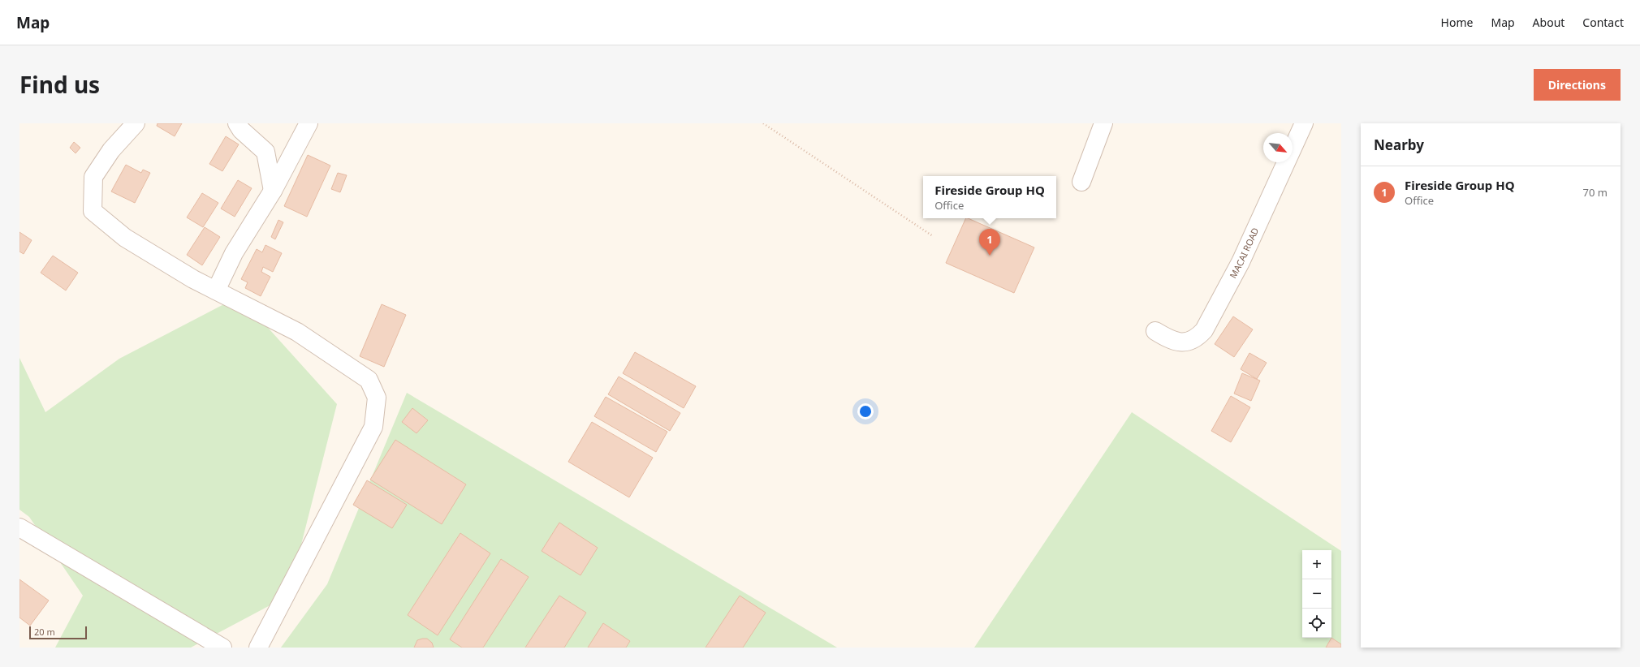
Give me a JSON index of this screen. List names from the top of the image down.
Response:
{
  "streets": {
    "street": ["MACAI ROAD"]
  },
  "scale_bar": "20 m",
  "north": "bottom right",
  "page": {
    "header": "Map",
    "nav": [
      "Home",
      "Map",
      "About",
      "Contact"
    ],
    "title": "Find us",
    "buttons": "Directions",
    "heading": "Nearby",
    "list": [
      {
        "mark": "1",
        "name": "Fireside Group HQ",
        "note": "Office",
        "value": "70 m"
      }
    ],
    "popup": ["Fireside Group HQ", "Office"],
    "pins": "1",
    "map_buttons": ["+", "−"],
    "scale": "20 m"
  }
}
